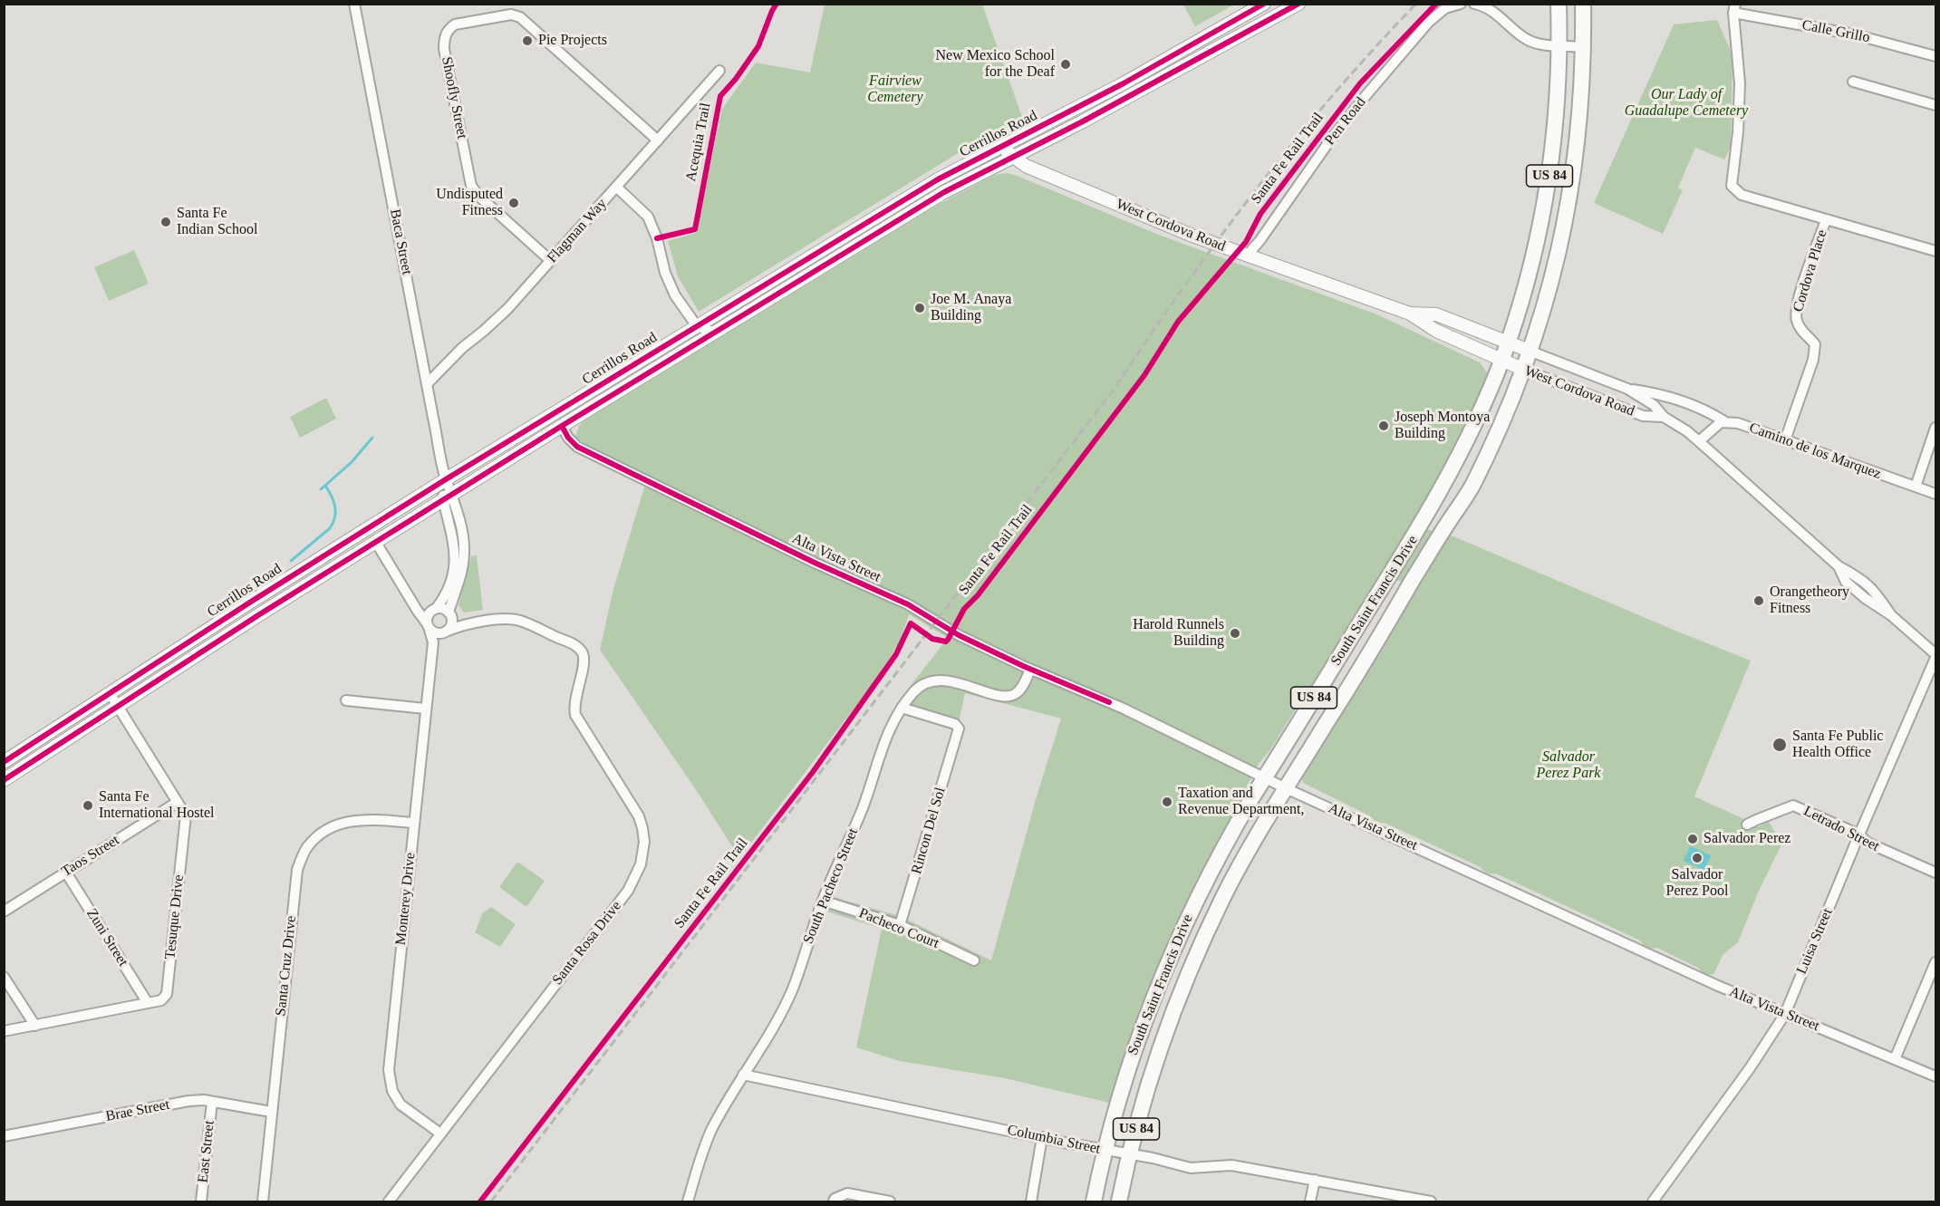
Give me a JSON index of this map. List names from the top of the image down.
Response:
{
  "streets": {
    "highway": ["US 84", "South Saint Francis Drive"],
    "main road": ["Cerrillos Road", "West Cordova Road"],
    "street": [
      "Calle Grillo",
      "Shoofly Street",
      "Pen Road",
      "Flagman Way",
      "Baca Street",
      "Cordova Place",
      "Camino de los Marquez",
      "Alta Vista Street",
      "Letrado Street",
      "Rincon Del Sol",
      "Taos Street",
      "South Pacheco Street",
      "Monterey Drive",
      "Tesuque Drive",
      "Pacheco Court",
      "Zuni Street",
      "Luisa Street",
      "Santa Rosa Drive",
      "Santa Cruz Drive",
      "Brae Street",
      "Columbia Street",
      "East Street"
    ],
    "cycle path": ["Acequia Trail", "Santa Fe Rail Trail"]
  },
  "crossings": [
    ["Shoofly Street", "Flagman Way"],
    ["Pen Road", "West Cordova Road"],
    ["Cerrillos Road", "West Cordova Road"],
    ["Cerrillos Road", "Baca Street"],
    ["Cerrillos Road", "Alta Vista Street"],
    ["Cerrillos Road", "Monterey Drive"],
    ["Cerrillos Road", "Tesuque Drive"],
    ["West Cordova Road", "Camino de los Marquez"],
    ["West Cordova Road", "South Saint Francis Drive"],
    ["West Cordova Road", "Luisa Street"],
    ["Flagman Way", "Baca Street"],
    ["Cordova Place", "Camino de los Marquez"],
    ["Alta Vista Street", "South Saint Francis Drive"],
    ["Alta Vista Street", "South Pacheco Street"],
    ["Alta Vista Street", "Luisa Street"],
    ["South Saint Francis Drive", "Columbia Street"],
    ["Letrado Street", "Luisa Street"],
    ["Rincon Del Sol", "South Pacheco Street"],
    ["Rincon Del Sol", "Pacheco Court"],
    ["Taos Street", "Tesuque Drive"],
    ["Taos Street", "Zuni Street"],
    ["South Pacheco Street", "Pacheco Court"],
    ["South Pacheco Street", "Columbia Street"],
    ["Monterey Drive", "Santa Rosa Drive"],
    ["Monterey Drive", "Santa Cruz Drive"],
    ["Tesuque Drive", "Zuni Street"],
    ["Santa Cruz Drive", "Brae Street"],
    ["Brae Street", "East Street"]
  ],
  "parks": ["Fairview Cemetery", "Our Lady of Guadalupe Cemetery", "Salvador Perez Park"],
  "places": [
    "Pie Projects",
    "New Mexico School for the Deaf",
    "Undisputed Fitness",
    "Santa Fe Indian School",
    "Joe M. Anaya Building",
    "Joseph Montoya Building",
    "Orangetheory Fitness",
    "Harold Runnels Building",
    "Santa Fe Public Health Office",
    "Taxation and Revenue Department,",
    "Santa Fe International Hostel",
    "Salvador Perez",
    "Salvador Perez Pool"
  ]
}
